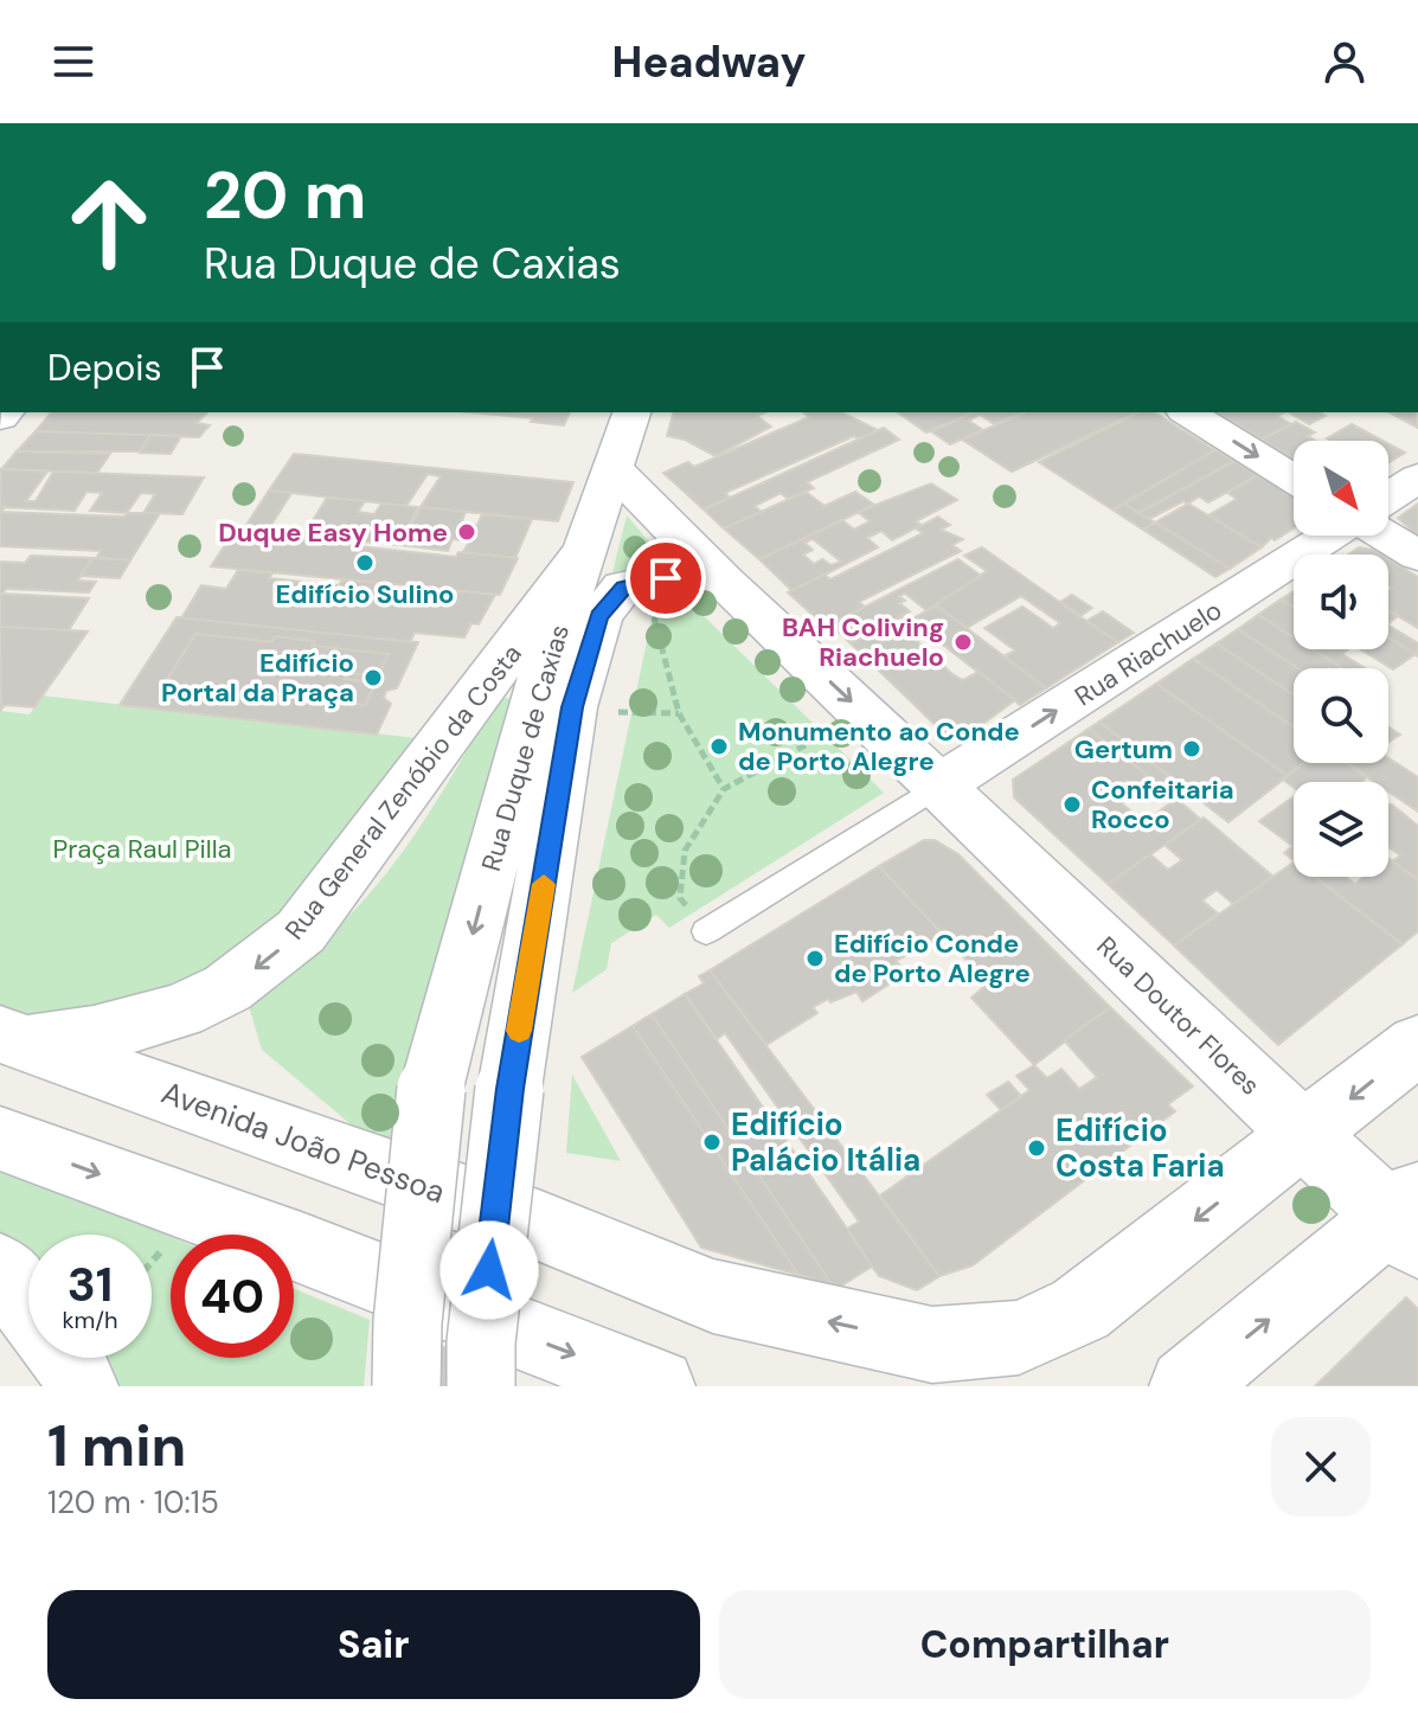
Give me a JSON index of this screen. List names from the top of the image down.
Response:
{
  "streets": {
    "street": [
      "Rua Riachuelo",
      "Rua Duque de Caxias",
      "Rua General Zenóbio da Costa",
      "Rua Doutor Flores",
      "Avenida João Pessoa"
    ]
  },
  "crossings": [
    ["Rua Riachuelo", "Rua Doutor Flores"],
    ["Rua Duque de Caxias", "Rua General Zenóbio da Costa"],
    ["Rua Duque de Caxias", "Rua Doutor Flores"],
    ["Rua General Zenóbio da Costa", "Avenida João Pessoa"],
    ["Rua Doutor Flores", "Avenida João Pessoa"]
  ],
  "one_way": ["Rua Riachuelo", "Rua General Zenóbio da Costa"],
  "parks": ["Praça Raul Pilla"],
  "places": [
    "Duque Easy Home",
    "Edifício Sulino",
    "BAH Coliving Riachuelo",
    "Edifício Portal da Praça",
    "Monumento ao Conde de Porto Alegre",
    "Gertum",
    "Confeitaria Rocco",
    "Edifício Conde de Porto Alegre",
    "Edifício Palácio Itália",
    "Edifício Costa Faria"
  ],
  "north": "bottom right",
  "page": {
    "header": "Headway",
    "turn": ["20 m", "Rua Duque de Caxias"],
    "then": "Depois",
    "speed": "31 km/h",
    "limit": "40",
    "heading": ["1 min", "120 m · 10:15"],
    "buttons": ["Sair", "Compartilhar"]
  }
}
